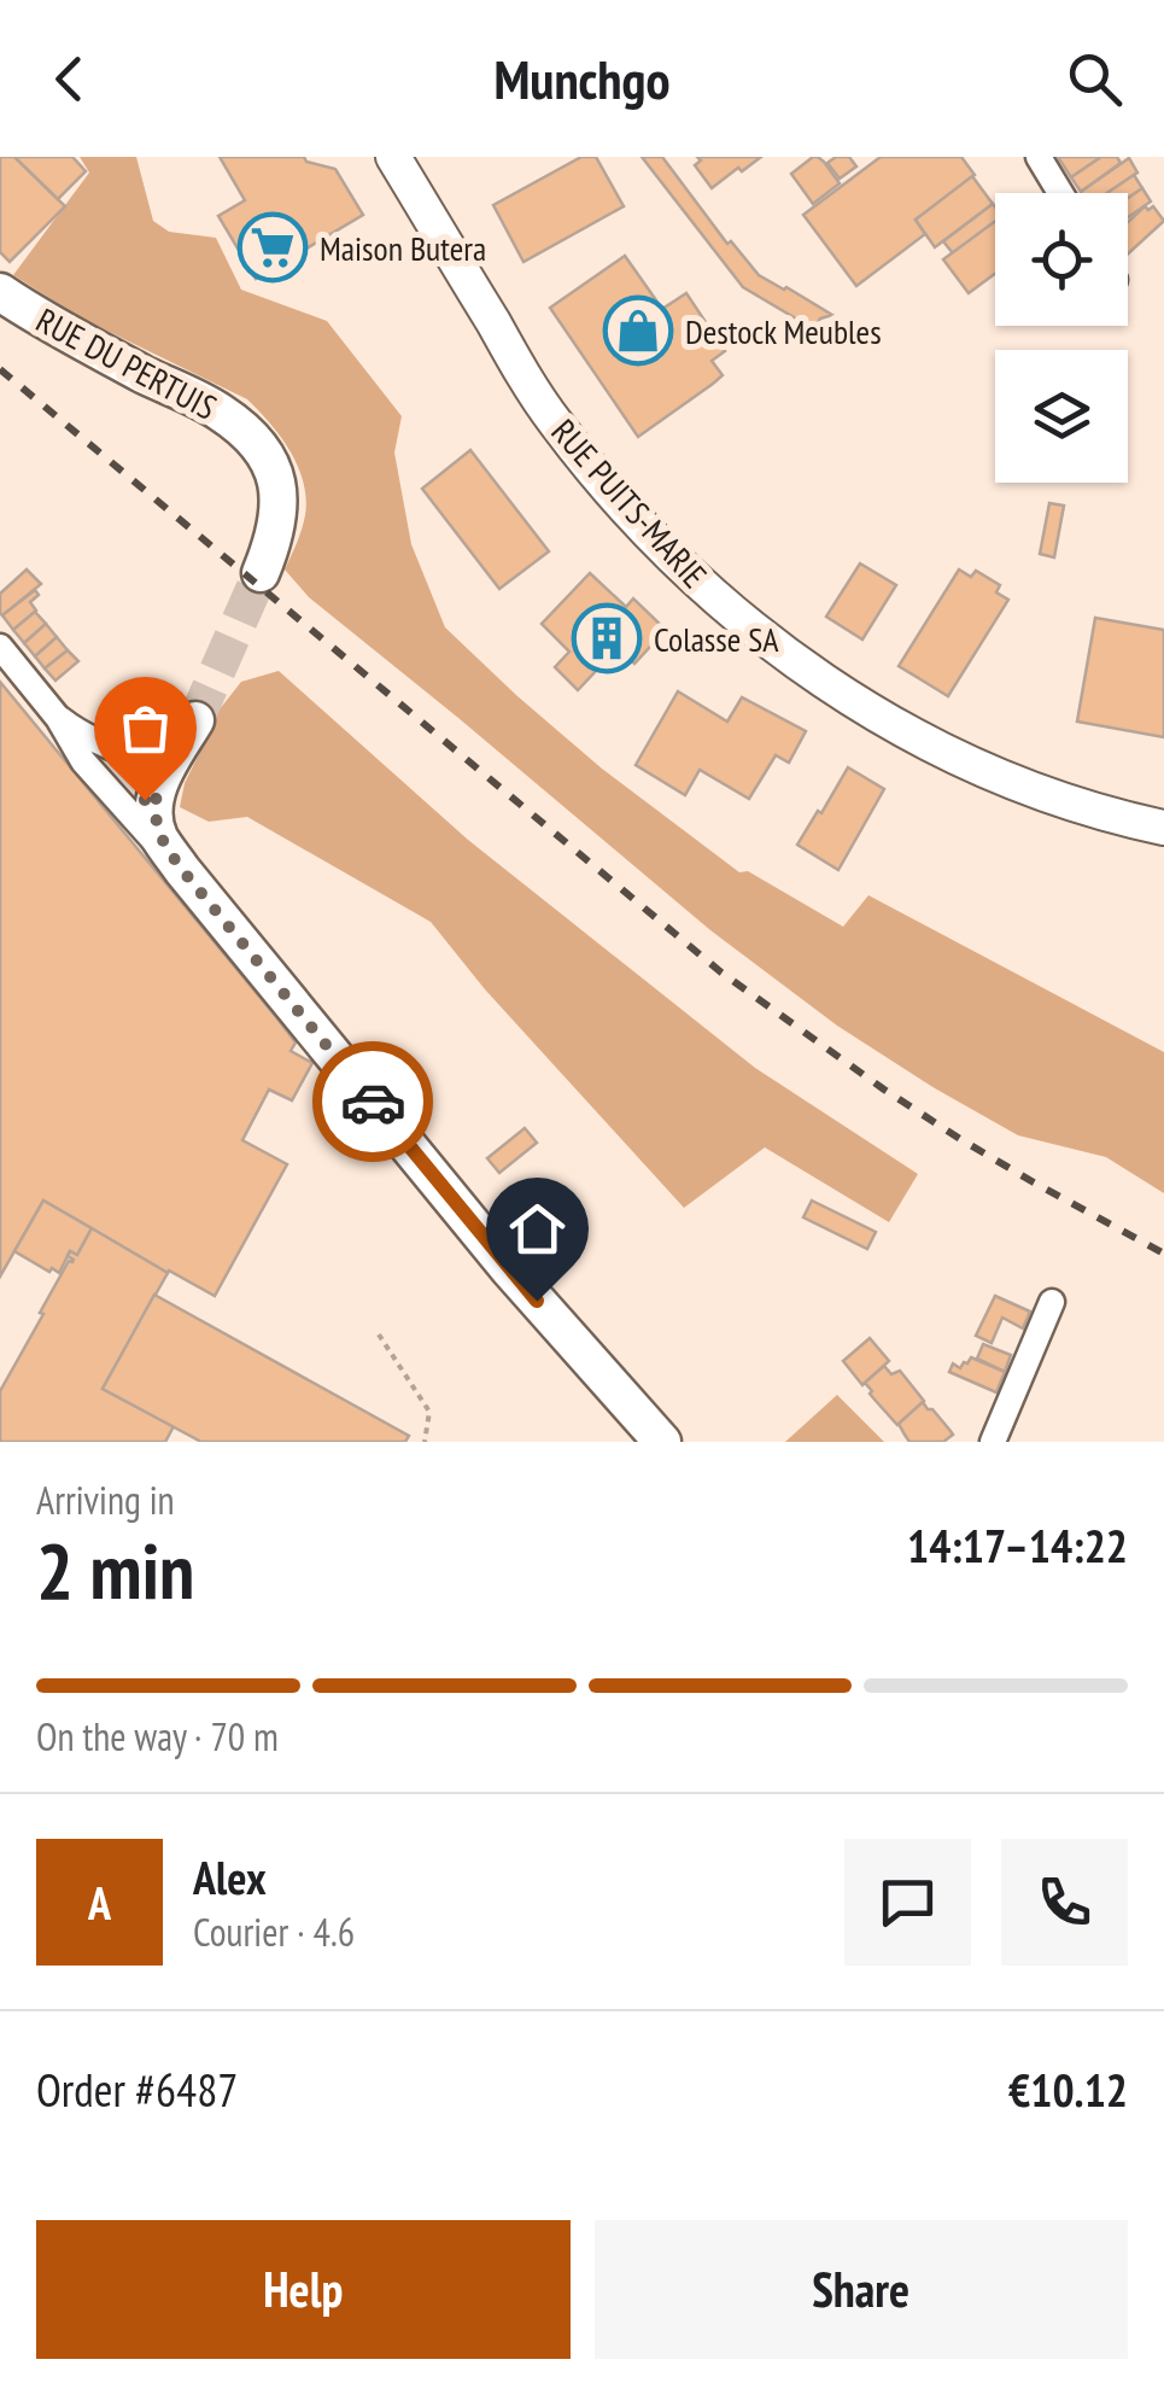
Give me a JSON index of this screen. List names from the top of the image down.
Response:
{
  "streets": {
    "main road": ["RUE DU PERTUIS"],
    "street": ["RUE PUITS-MARIE"]
  },
  "places": {
    "supermarket": ["Maison Butera"],
    "shop": ["Destock Meubles"],
    "building": ["Colasse SA"]
  },
  "page": {
    "header": "Munchgo",
    "heading": ["2 min", "Arriving in", "14:17–14:22"],
    "panel": [
      "Alex",
      "Courier · 4.6",
      "Order #6487",
      "€10.12"
    ],
    "bar": "On the way · 70 m",
    "round": "A",
    "buttons": ["Help", "Share"]
  }
}
